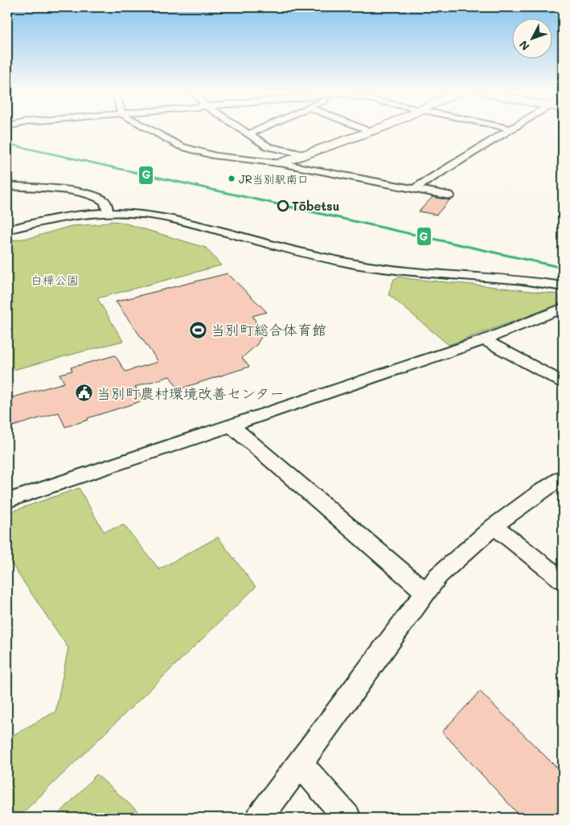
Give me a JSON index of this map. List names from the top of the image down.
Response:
{
  "parks": ["白樺公園"],
  "places": {
    "other": ["JR当別駅南口", "Tōbetsu"],
    "sports": ["当別町総合体育館"],
    "public building": ["当別町農村環境改善センター"]
  },
  "lines": ["transit line G"],
  "north": "bottom left"
}
